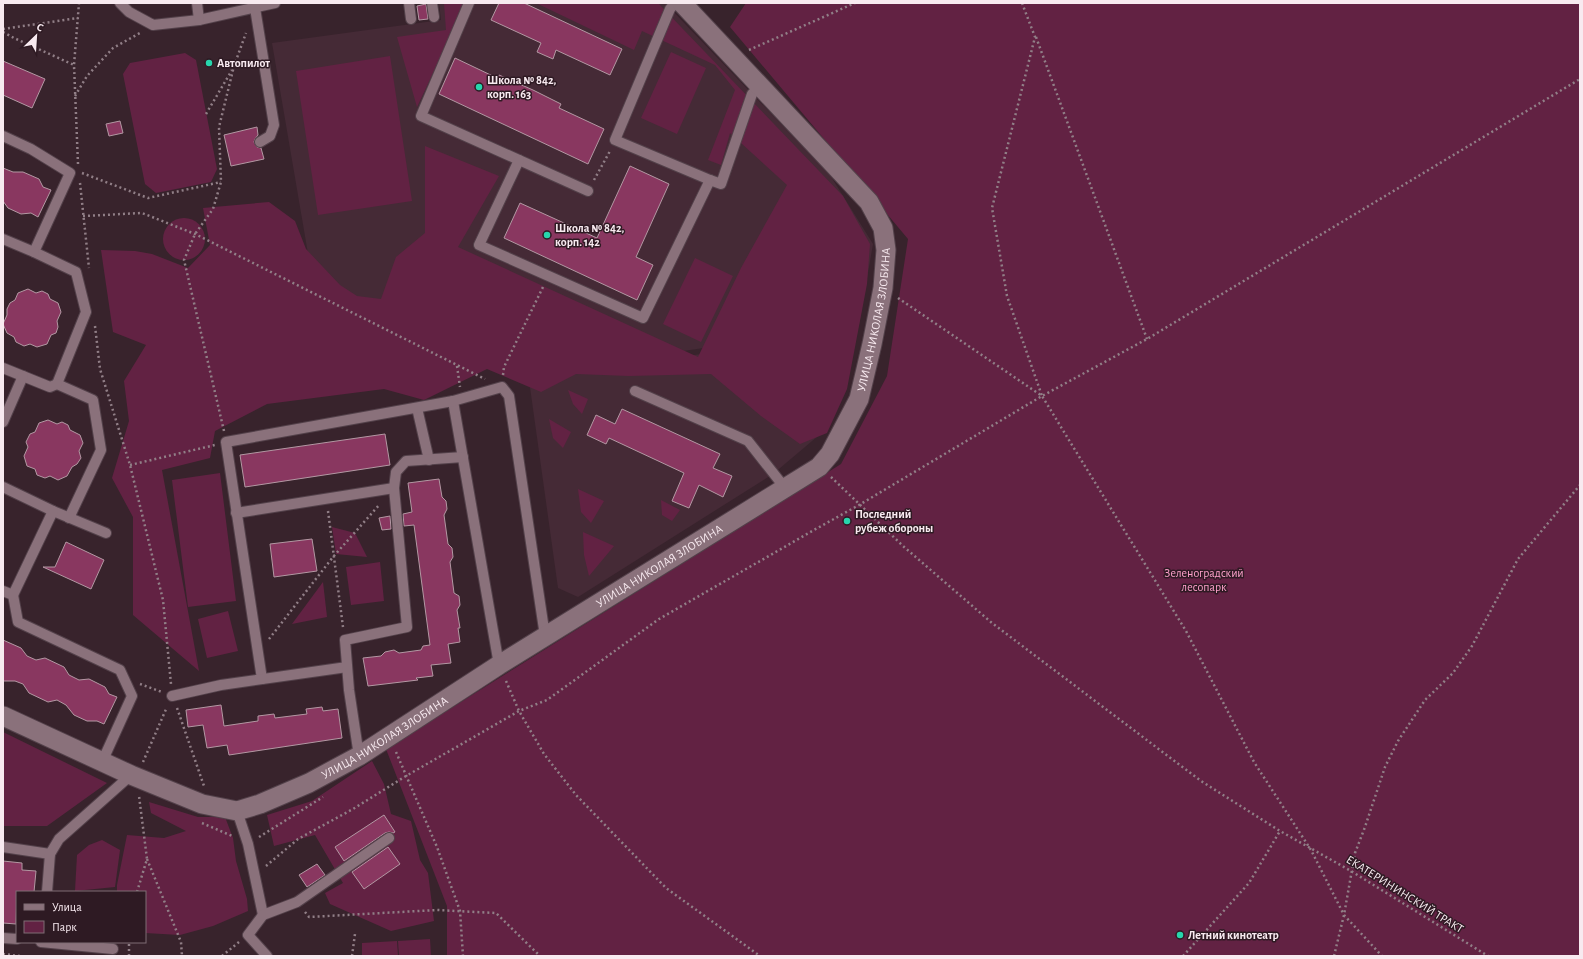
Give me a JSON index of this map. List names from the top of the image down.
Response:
{
  "streets": {
    "street": ["УЛИЦА НИКОЛАЯ ЗЛОБИНА"],
    "path": ["ЕКАТЕРИНИНСКИЙ ТРАКТ"]
  },
  "parks": ["Зеленоградский лесопарк"],
  "places": [
    "Автопилот",
    "Школа № 842, корп. 163",
    "Школа № 842, корп. 142",
    "Последний рубеж обороны",
    "Летний кинотеатр"
  ],
  "legend": ["Улица", "Парк"],
  "north": "top right"
}
